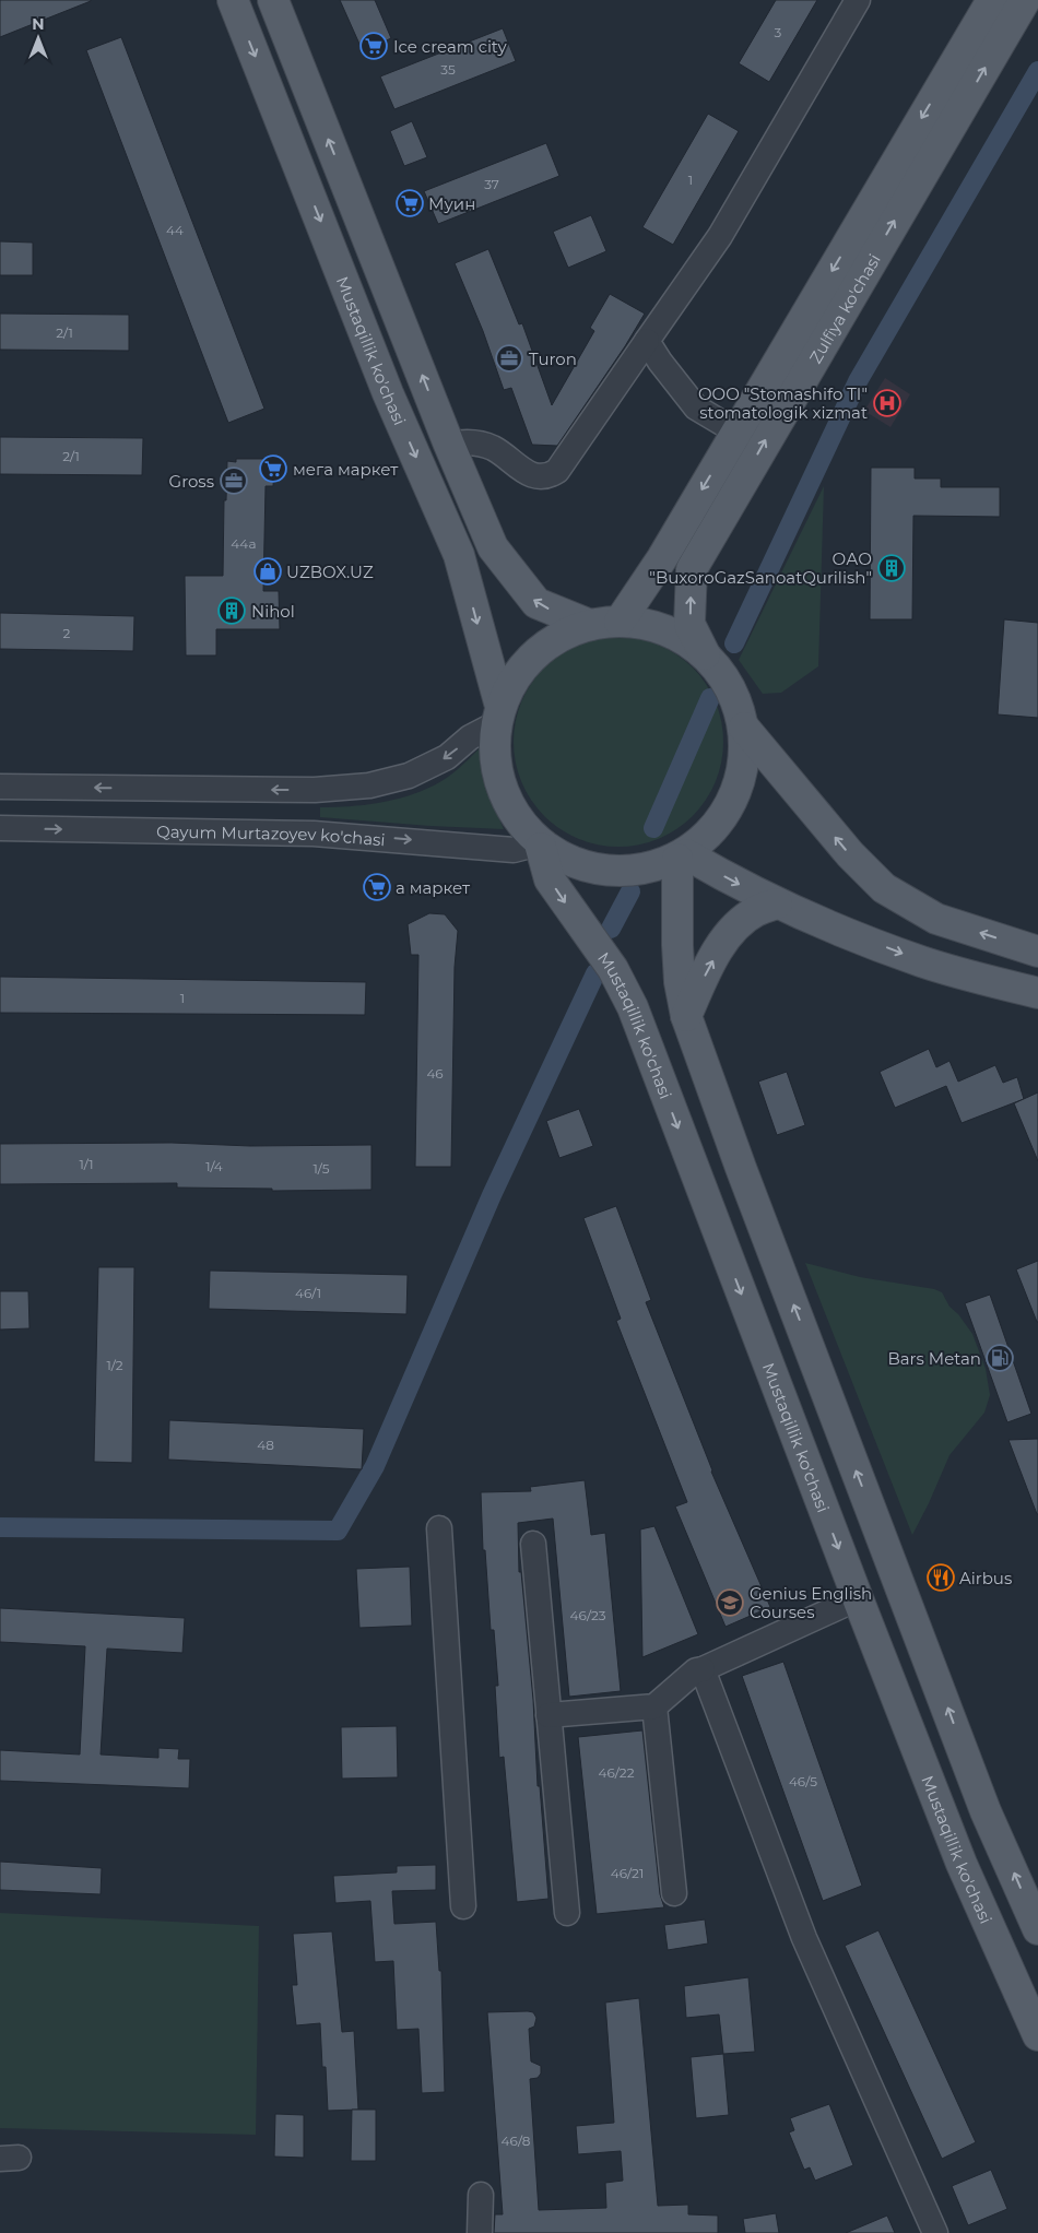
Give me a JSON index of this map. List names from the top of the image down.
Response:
{
  "streets": {
    "main road": ["Zulfiya ko'chasi", "Mustaqillik ko'chasi"],
    "street": ["Qayum Murtazoyev ko'chasi"]
  },
  "crossings": [
    ["Mustaqillik ko'chasi", "Qayum Murtazoyev ko'chasi"]
  ],
  "places": {
    "supermarket": [
      "Ice cream city",
      "Муин",
      "мега маркет",
      "а маркет"
    ],
    "office": ["Turon", "Gross"],
    "hospital": ["OOO \"Stomashifo TI\" stomatologik xizmat"],
    "building": ["ОАО \"BuxoroGazSanoatQurilish\"", "Nihol"],
    "shop": ["UZBOX.UZ"],
    "fuel station": ["Bars Metan"],
    "restaurant": ["Airbus"],
    "school or university": ["Genius English Courses"]
  },
  "house_numbers": [
    "3",
    "35",
    "1",
    "37",
    "44",
    "2/1",
    "2/1",
    "44a",
    "2",
    "1",
    "46",
    "1/1",
    "1/4",
    "1/5",
    "46/1",
    "1/2",
    "48",
    "46/23",
    "46/22",
    "46/5",
    "46/21",
    "46/8"
  ],
  "north": "top"
}
